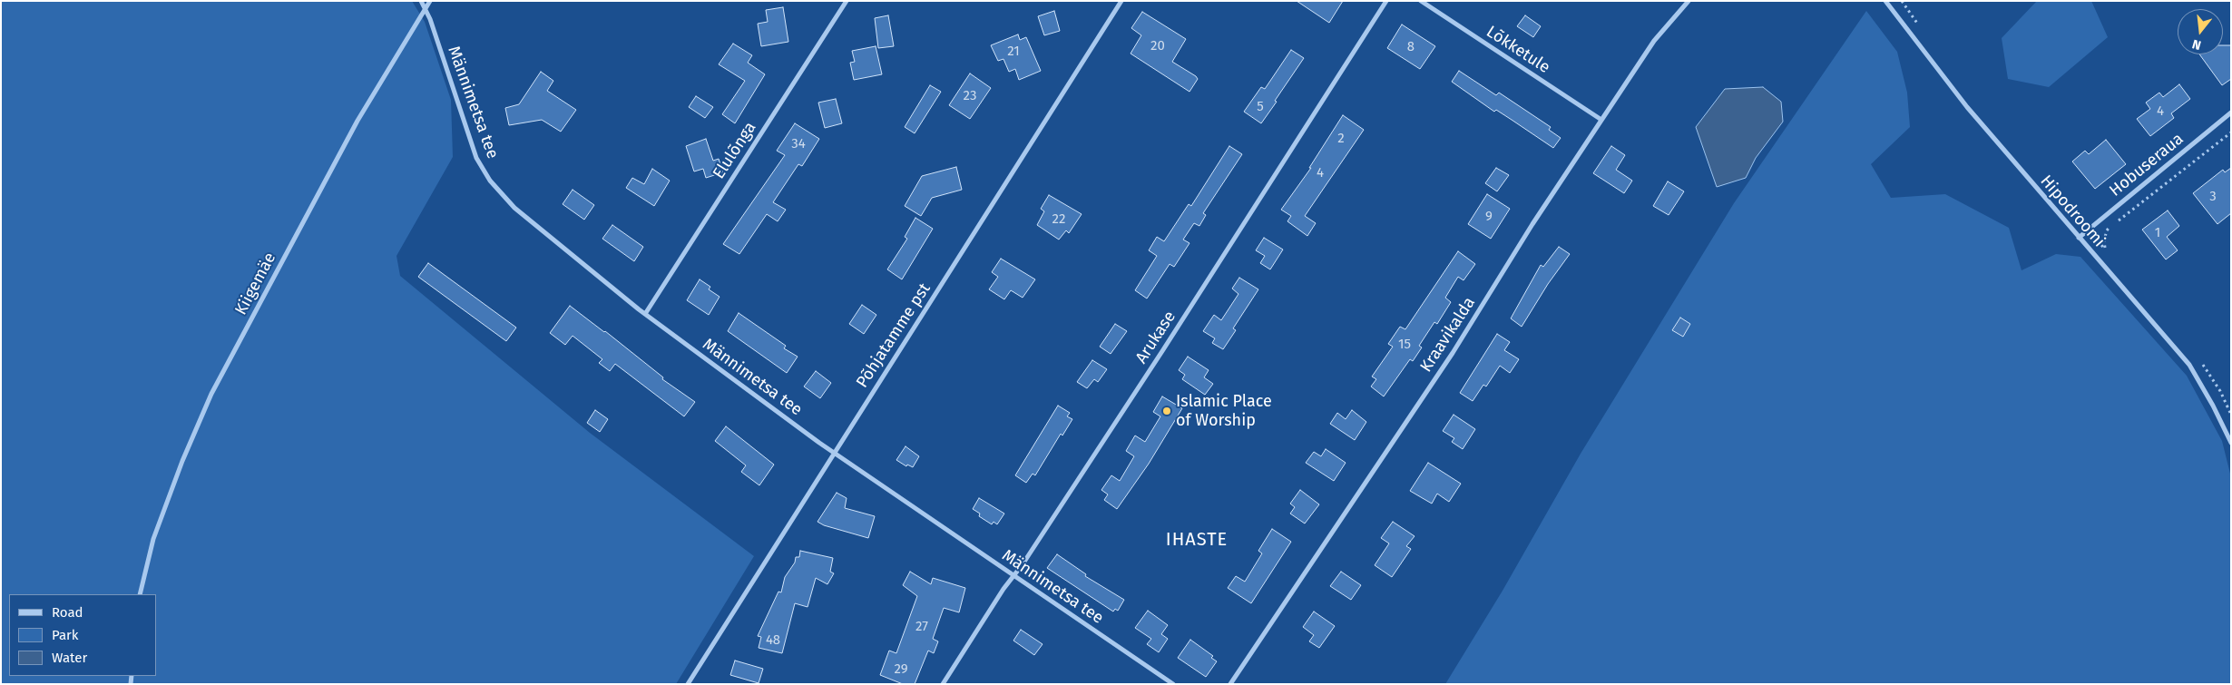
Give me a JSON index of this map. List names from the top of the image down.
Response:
{
  "streets": {
    "street": [
      "Lõkketule",
      "Männimetsa tee",
      "Elulõnga",
      "Hobuseraua",
      "Hipodroomi",
      "Kiigemäe",
      "Kraavikalda",
      "Põhjatamme pst",
      "Arukase"
    ]
  },
  "crossings": [
    ["Lõkketule", "Kraavikalda"],
    ["Männimetsa tee", "Elulõnga"],
    ["Männimetsa tee", "Kiigemäe"],
    ["Männimetsa tee", "Põhjatamme pst"],
    ["Männimetsa tee", "Arukase"],
    ["Hobuseraua", "Hipodroomi"]
  ],
  "districts": ["IHASTE"],
  "places": ["Islamic Place of Worship"],
  "house_numbers": [
    "20",
    "8",
    "21",
    "23",
    "5",
    "4",
    "2",
    "34",
    "4",
    "3",
    "9",
    "22",
    "1",
    "15",
    "27",
    "48",
    "29"
  ],
  "legend": ["Road", "Park", "Water"],
  "north": "bottom"
}
